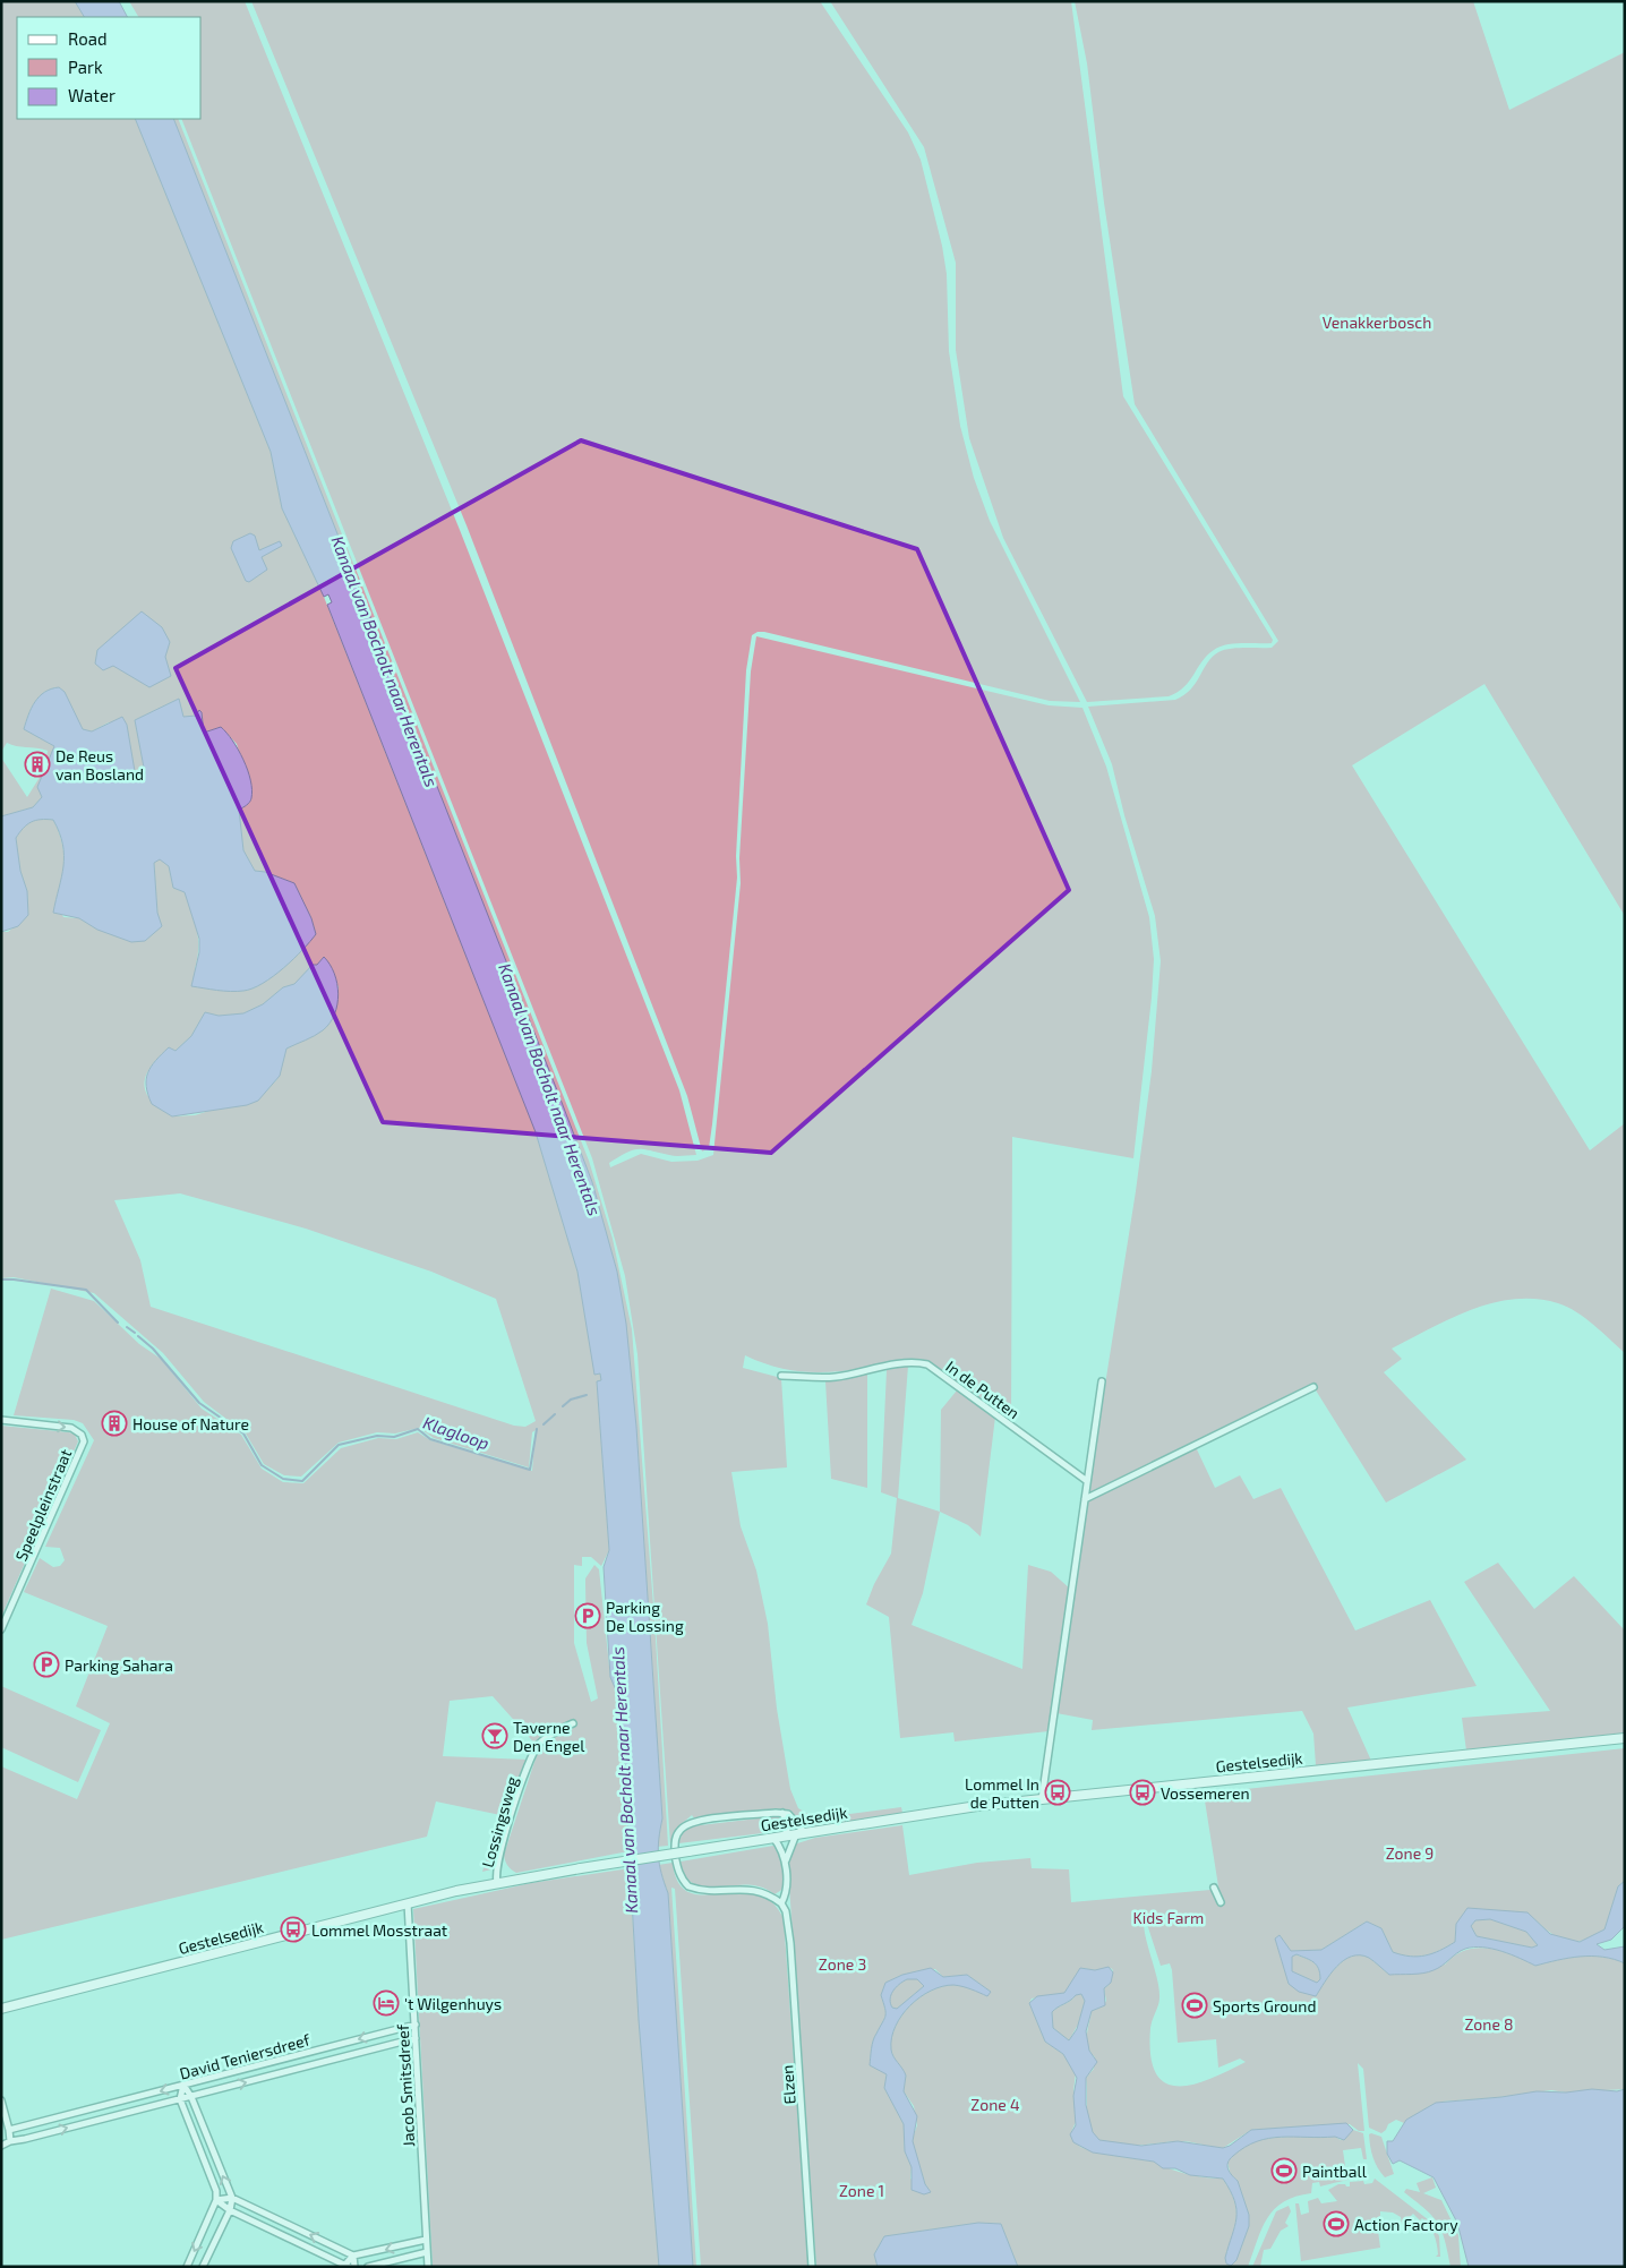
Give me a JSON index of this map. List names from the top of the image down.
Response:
{
  "streets": {
    "main road": ["Gestelsedijk"],
    "street": [
      "In de Putten",
      "Speelpleinstraat",
      "Lossingsweg",
      "David Teniersdreef",
      "Elzen",
      "Jacob Smitsdreef"
    ]
  },
  "crossings": [
    ["Gestelsedijk", "Lossingsweg"],
    ["Gestelsedijk", "Elzen"],
    ["Gestelsedijk", "Jacob Smitsdreef"],
    ["David Teniersdreef", "Jacob Smitsdreef"]
  ],
  "water": ["Kanaal van Bocholt naar Herentals", "Klagloop"],
  "parks": [
    "Venakkerbosch",
    "Zone 9",
    "Kids Farm",
    "Zone 3",
    "Zone 8",
    "Zone 4",
    "Zone 1"
  ],
  "places": {
    "building": ["De Reus van Bosland", "House of Nature"],
    "parking": ["Parking De Lossing", "Parking Sahara"],
    "bar": ["Taverne Den Engel"],
    "bus stop": ["Lommel In de Putten", "Vossemeren", "Lommel Mosstraat"],
    "hotel": ["'t Wilgenhuys"],
    "sports": ["Sports Ground", "Paintball", "Action Factory"]
  },
  "legend": ["Road", "Park", "Water"]
}
